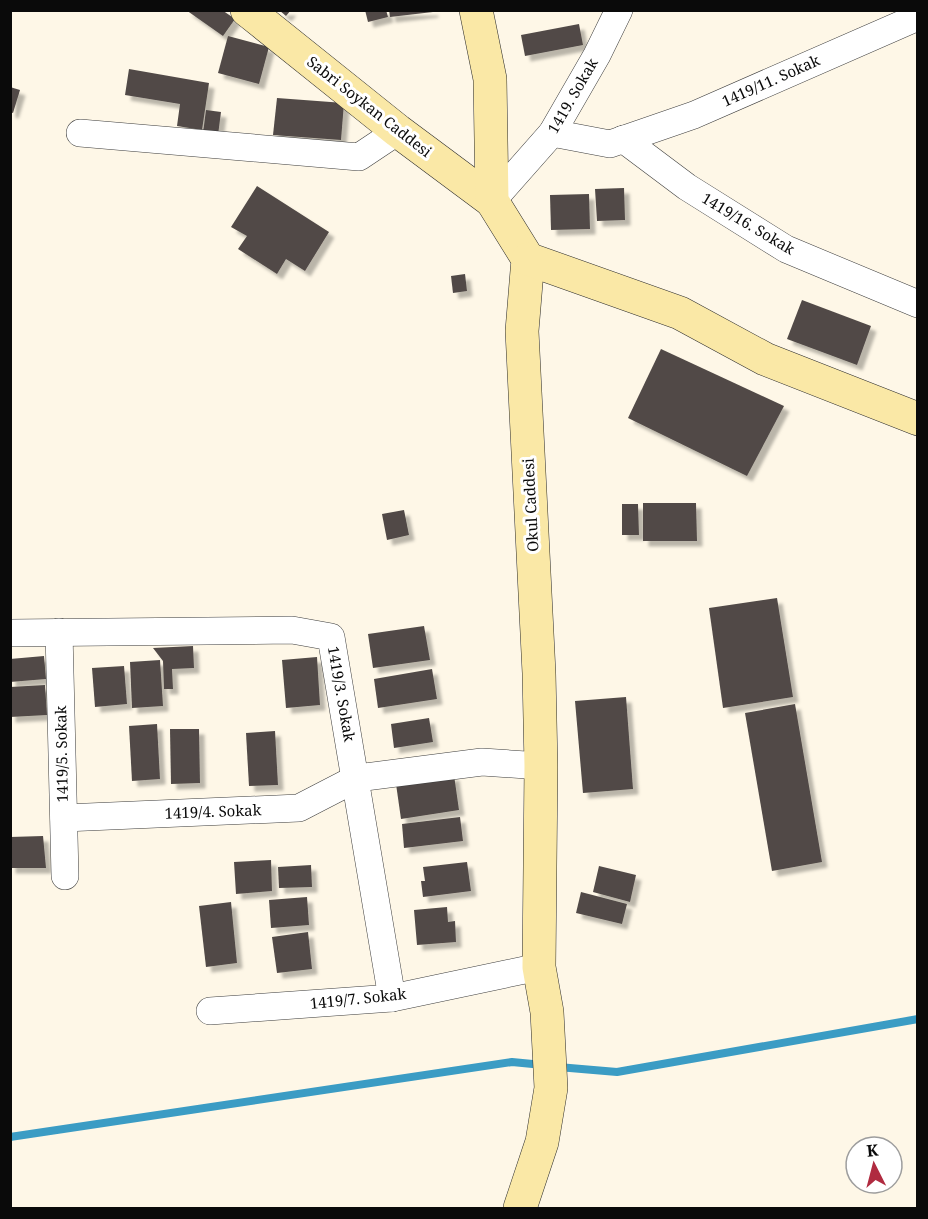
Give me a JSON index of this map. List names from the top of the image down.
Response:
{
  "streets": {
    "street": [
      "1419/11. Sokak",
      "1419. Sokak",
      "Sabri Soykan Caddesi",
      "1419/16. Sokak",
      "Okul Caddesi",
      "1419/3. Sokak",
      "1419/5. Sokak",
      "1419/4. Sokak",
      "1419/7. Sokak"
    ]
  },
  "crossings": [
    ["1419/11. Sokak", "1419. Sokak"],
    ["1419/11. Sokak", "1419/16. Sokak"],
    ["1419. Sokak", "Sabri Soykan Caddesi"],
    ["Okul Caddesi", "1419/4. Sokak"],
    ["Okul Caddesi", "1419/7. Sokak"],
    ["1419/3. Sokak", "1419/5. Sokak"],
    ["1419/3. Sokak", "1419/4. Sokak"],
    ["1419/3. Sokak", "1419/7. Sokak"],
    ["1419/5. Sokak", "1419/4. Sokak"]
  ],
  "north": "top"
}
